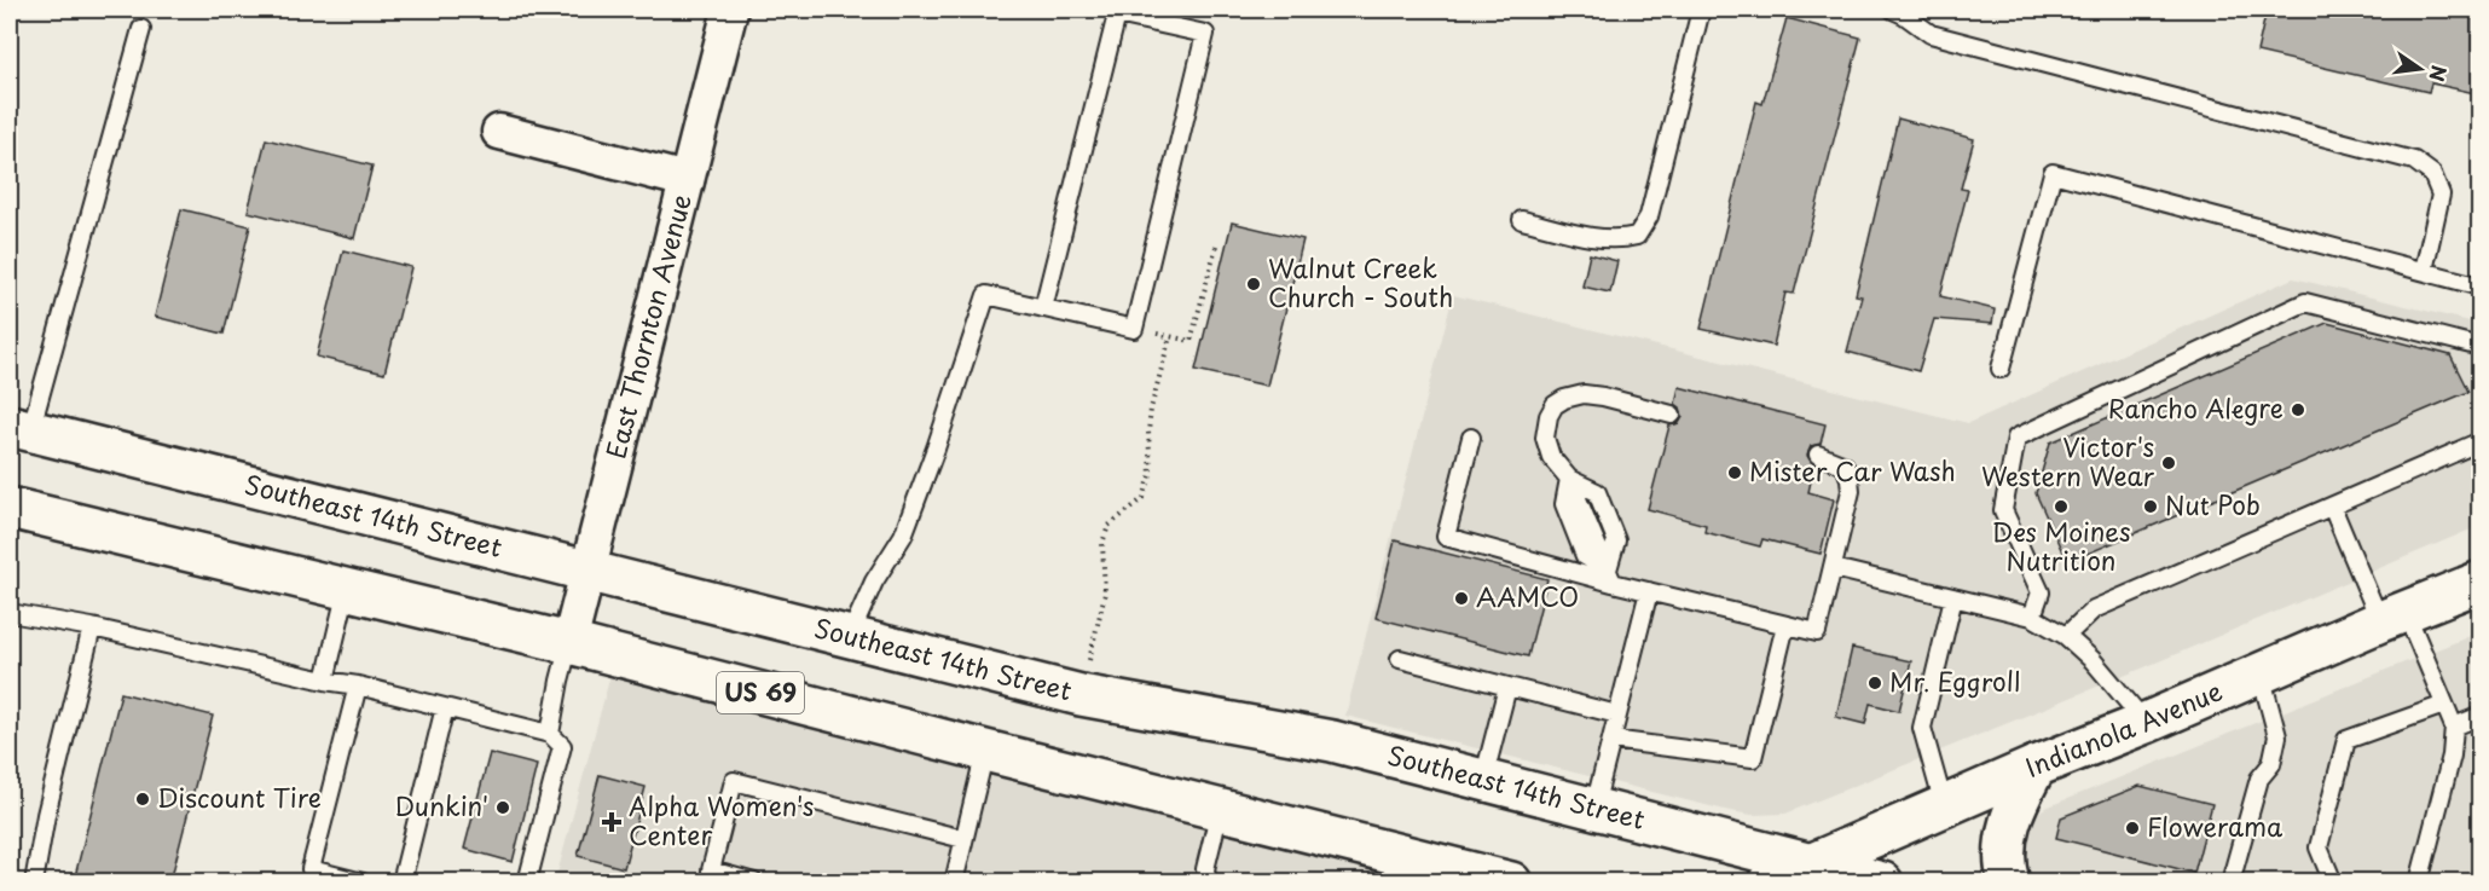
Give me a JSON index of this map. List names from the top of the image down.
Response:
{
  "streets": {
    "main road": ["Southeast 14th Street", "US 69", "Indianola Avenue"],
    "street": ["East Thornton Avenue"]
  },
  "crossings": [
    ["East Thornton Avenue", "Southeast 14th Street"],
    ["East Thornton Avenue", "US 69"],
    ["Southeast 14th Street", "Indianola Avenue"]
  ],
  "places": {
    "other": [
      "Walnut Creek Church - South",
      "Rancho Alegre",
      "Victor's Western Wear",
      "Mister Car Wash",
      "Des Moines Nutrition",
      "Nut Pob",
      "AAMCO",
      "Mr. Eggroll",
      "Discount Tire",
      "Dunkin'",
      "Flowerama"
    ],
    "health": ["Alpha Women's Center"]
  },
  "north": "right"
}
